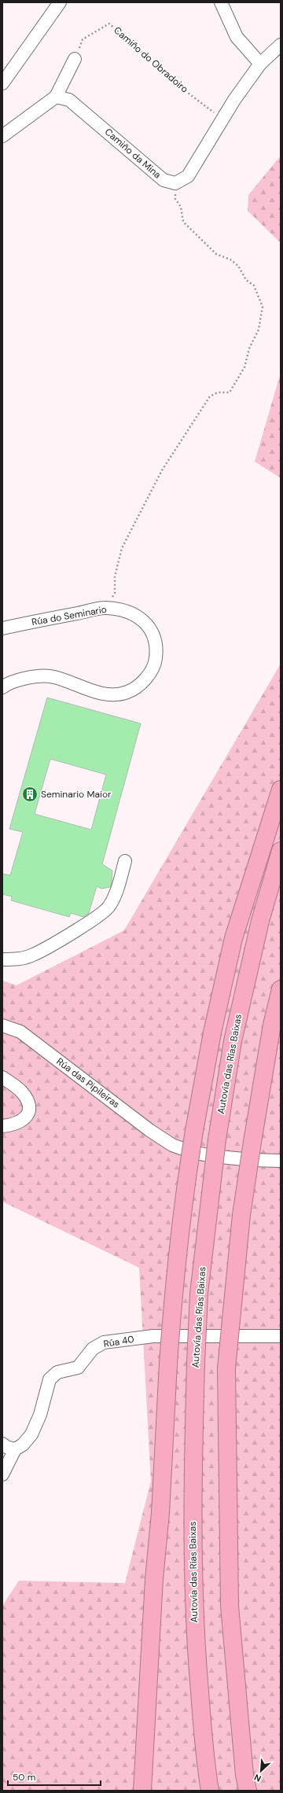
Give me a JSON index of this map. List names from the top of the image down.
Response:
{
  "streets": {
    "highway": ["Autovía das Rías Baixas"],
    "street": [
      "Camiño da Mina",
      "Rúa do Seminario",
      "Rúa das Pipileiras",
      "Rúa 40"
    ],
    "path": ["Camiño do Obradoiro"]
  },
  "places": {
    "building": ["Seminario Maior"]
  },
  "scale_bar": "50 m",
  "north": "bottom left"
}
